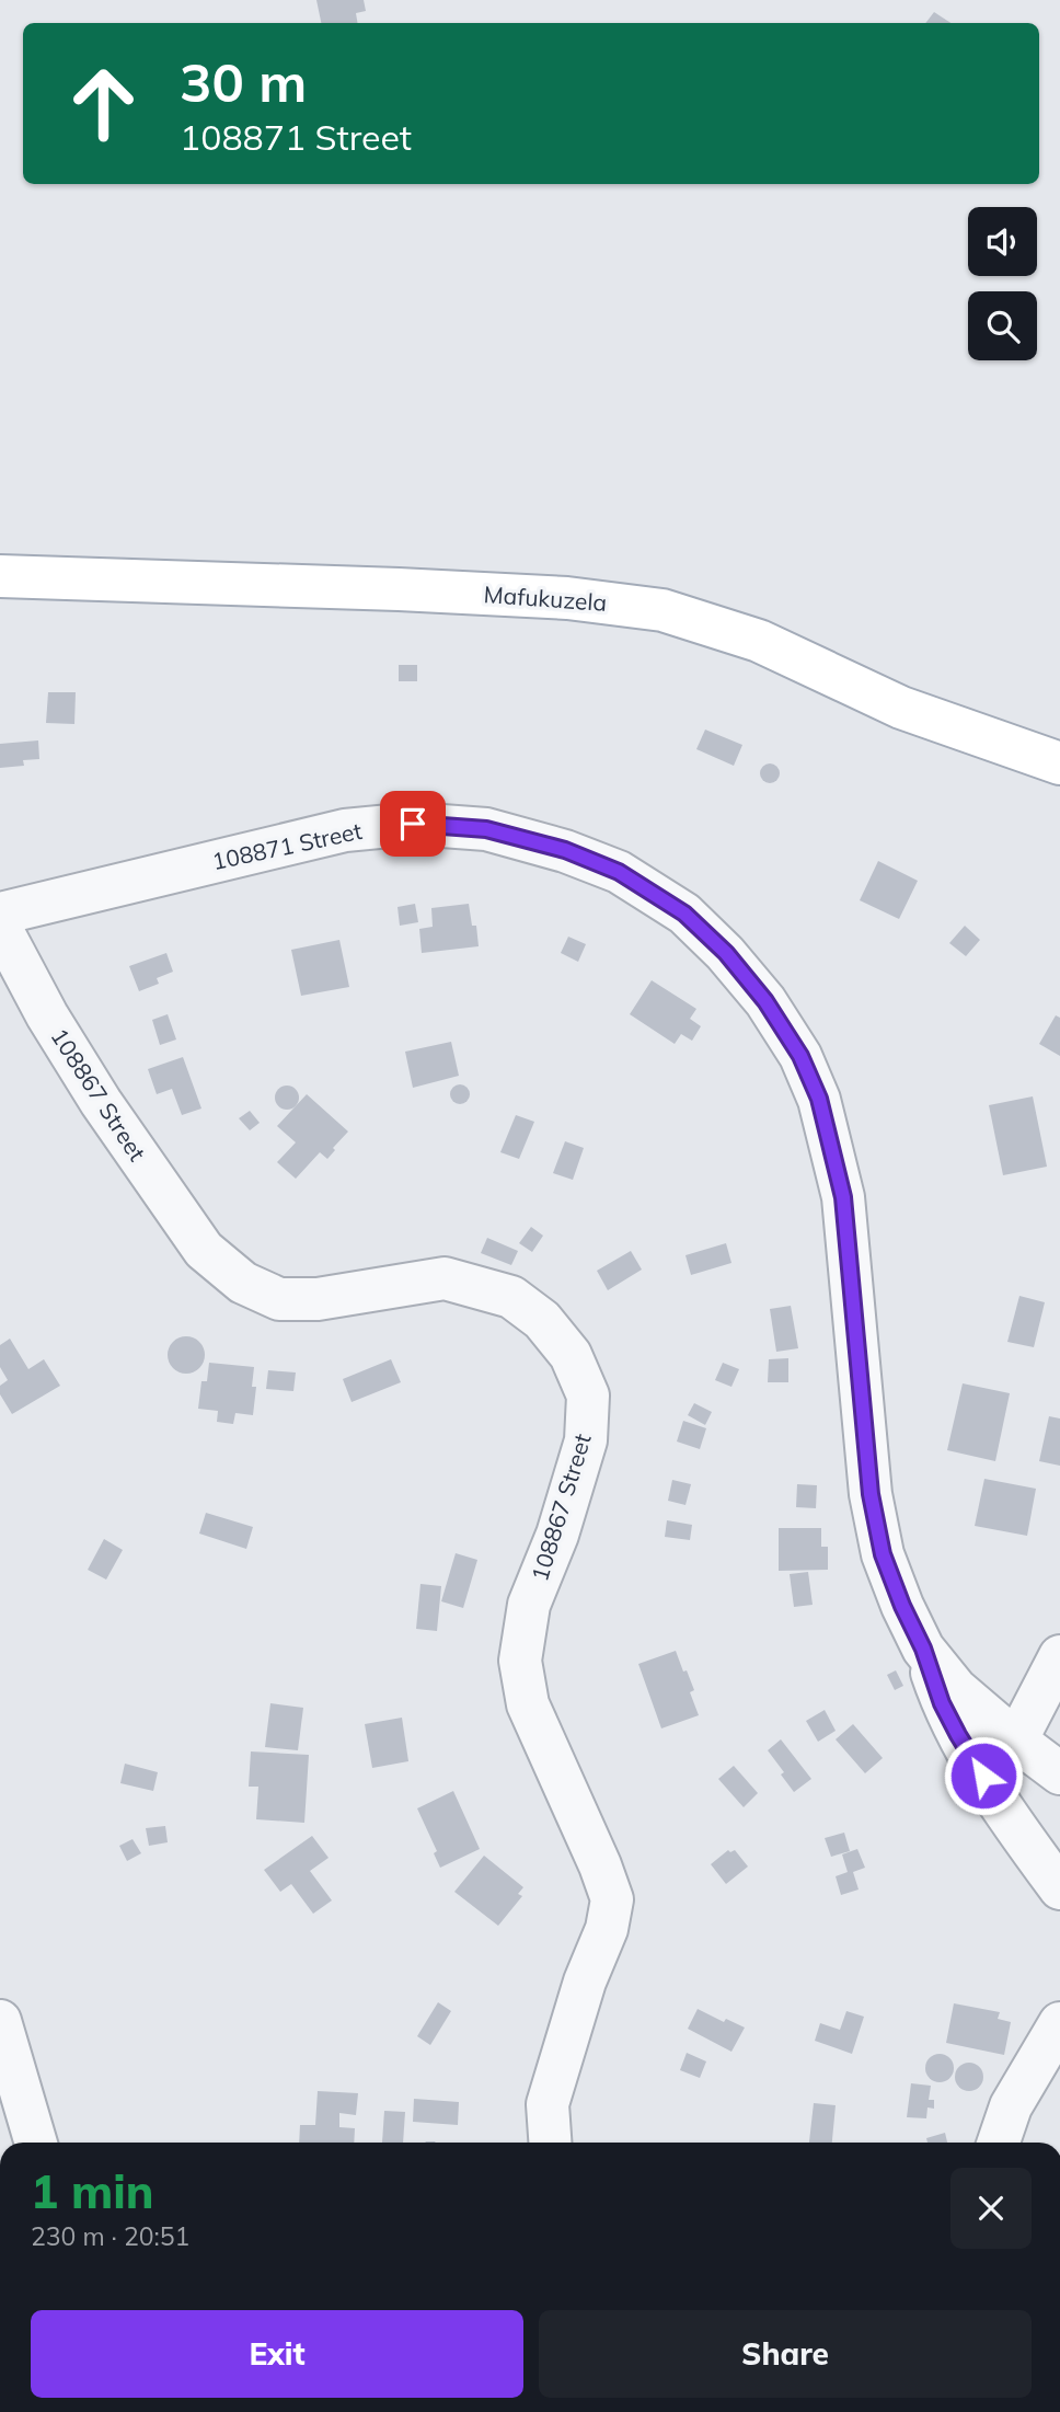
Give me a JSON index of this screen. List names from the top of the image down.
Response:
{
  "streets": {
    "main road": ["Mafukuzela"],
    "street": ["108871 Street", "108867 Street"]
  },
  "page": {
    "turn": ["30 m", "108871 Street"],
    "heading": ["1 min", "230 m · 20:51"],
    "buttons": ["Exit", "Share"]
  }
}
